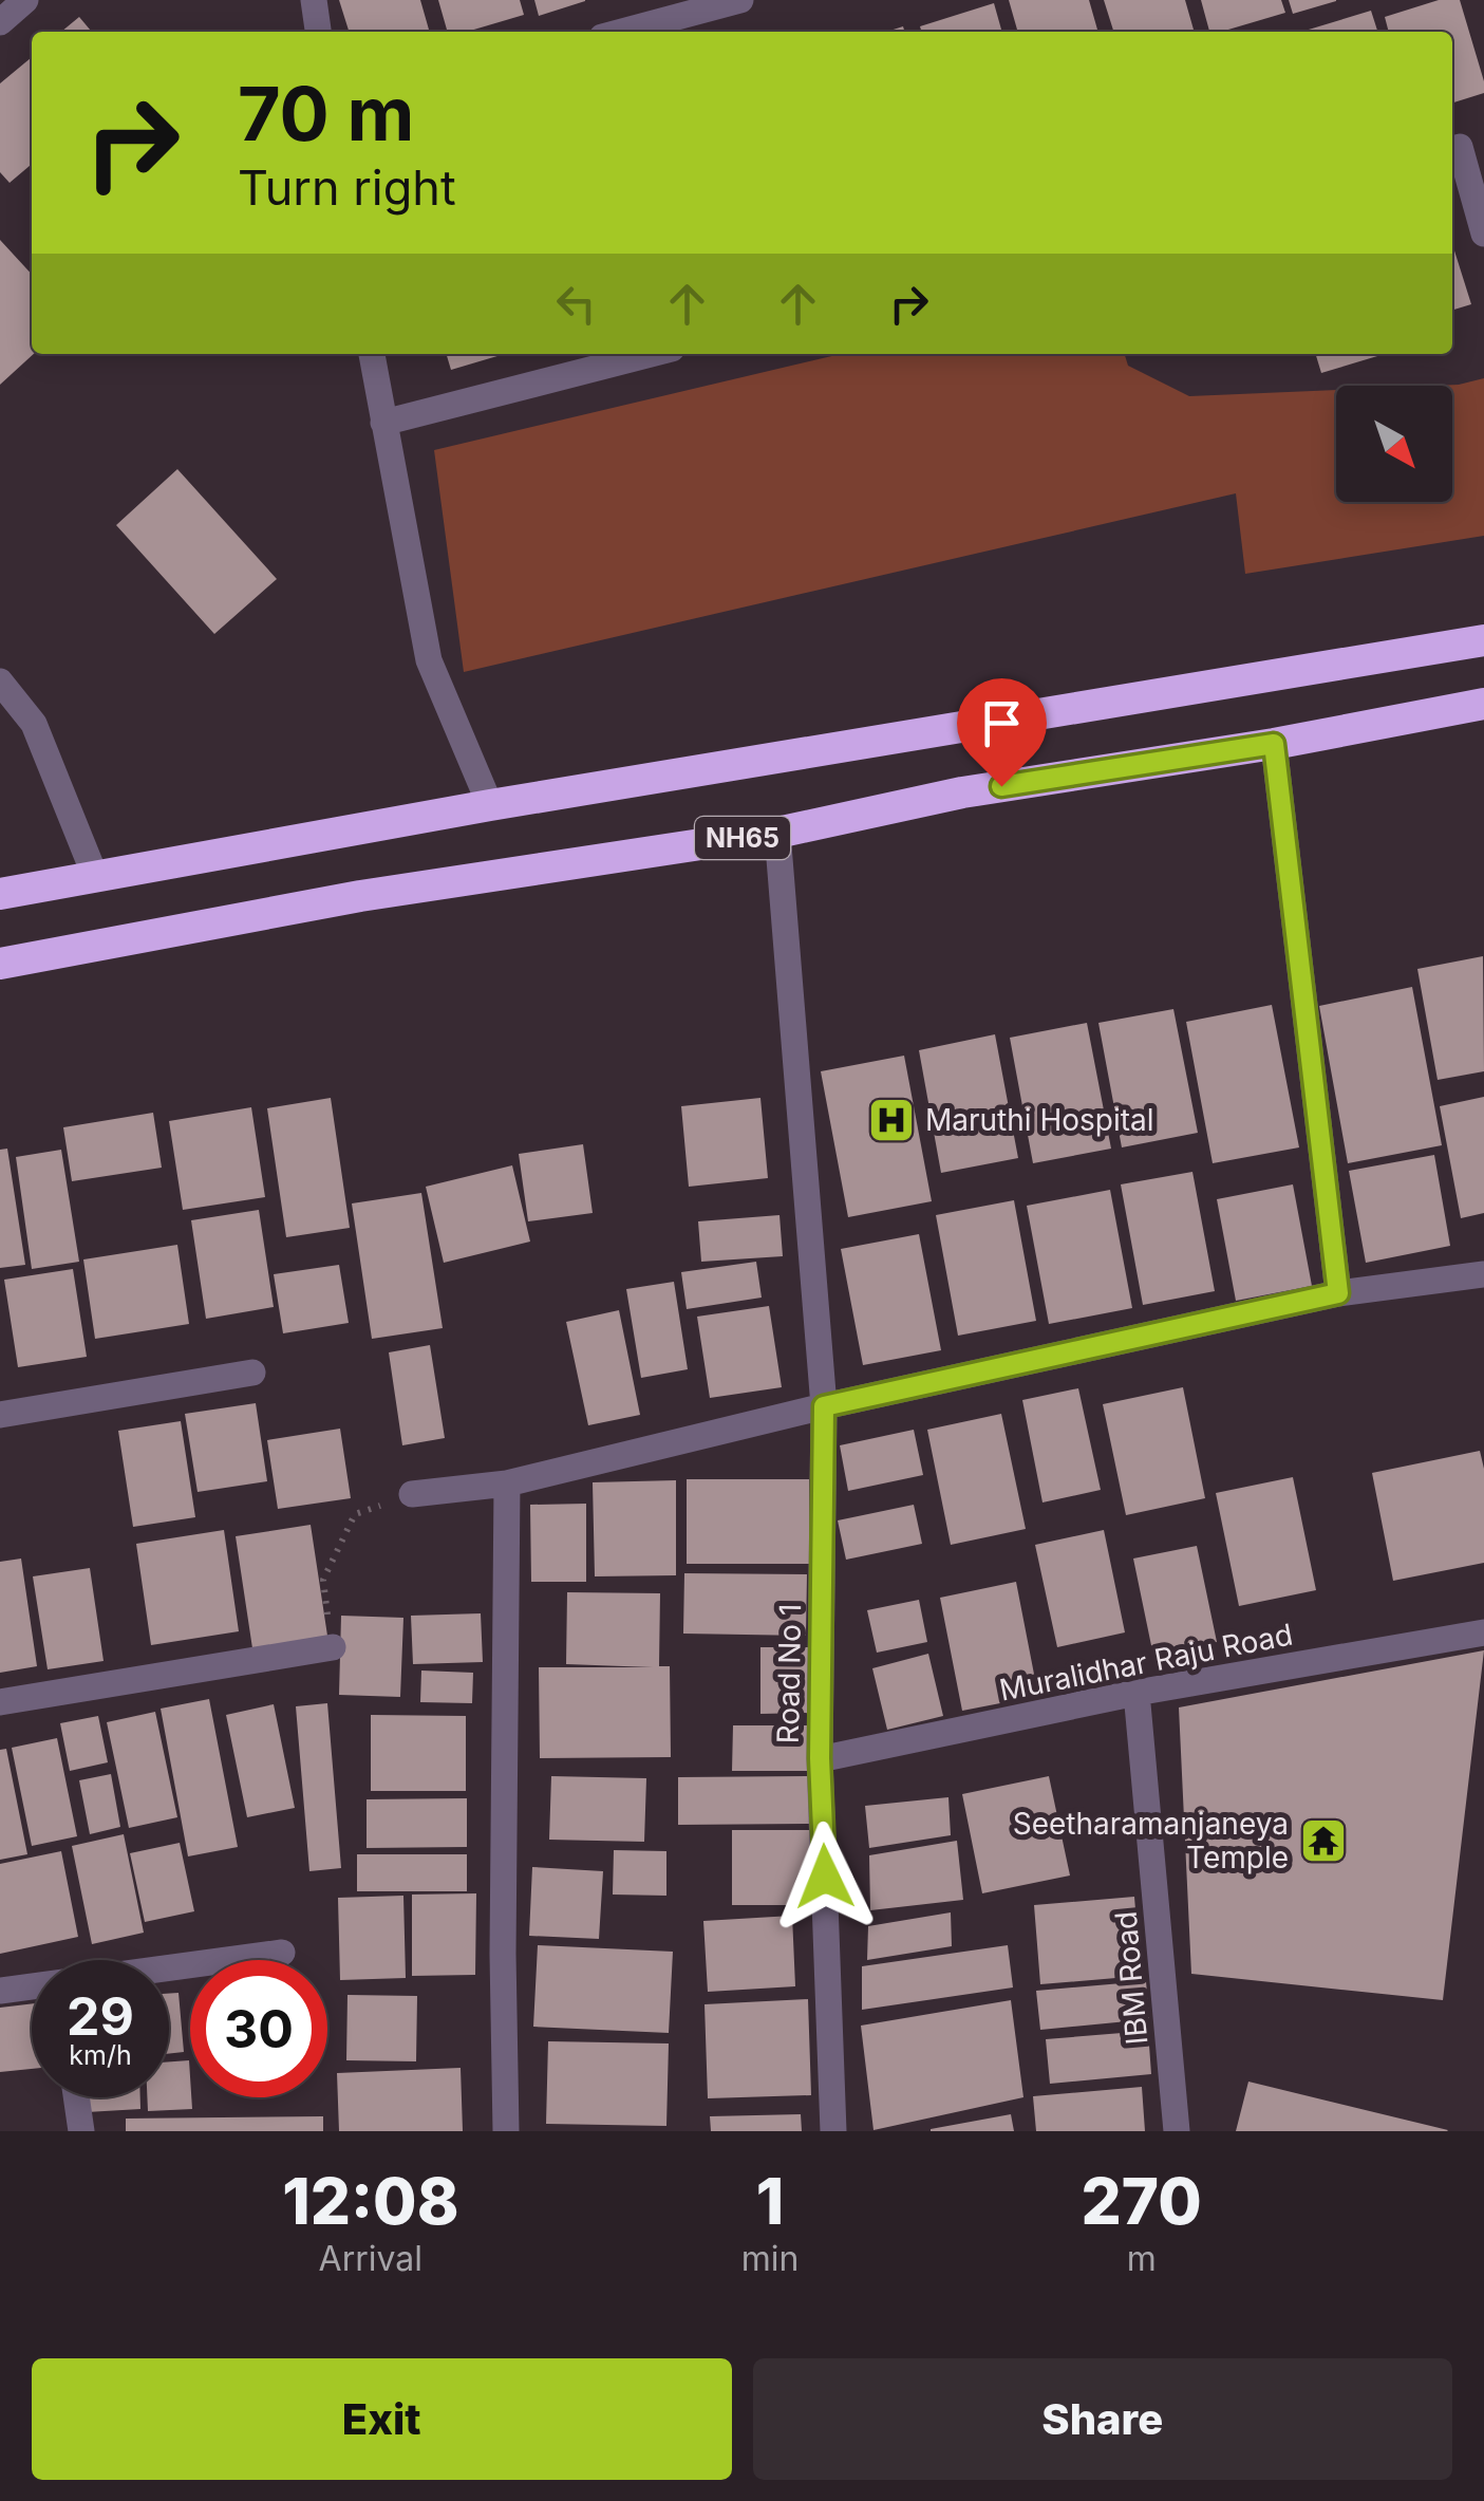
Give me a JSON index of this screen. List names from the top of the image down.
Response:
{
  "streets": {
    "highway": ["NH65"],
    "street": ["Muralidhar Raju Road", "Road No 1", "IBM Road"]
  },
  "crossings": [
    ["NH65", "Road No 1"],
    ["Muralidhar Raju Road", "Road No 1"],
    ["Muralidhar Raju Road", "IBM Road"]
  ],
  "places": {
    "hospital": ["Maruthi Hospital"],
    "temple": ["Seetharamanjaneya Temple"]
  },
  "north": "bottom right",
  "page": {
    "turn": ["70 m", "Turn right"],
    "speed": "29 km/h",
    "limit": "30",
    "eta": [
      "12:08",
      "Arrival",
      "1",
      "min",
      "270",
      "m"
    ],
    "buttons": ["Exit", "Share"]
  }
}
